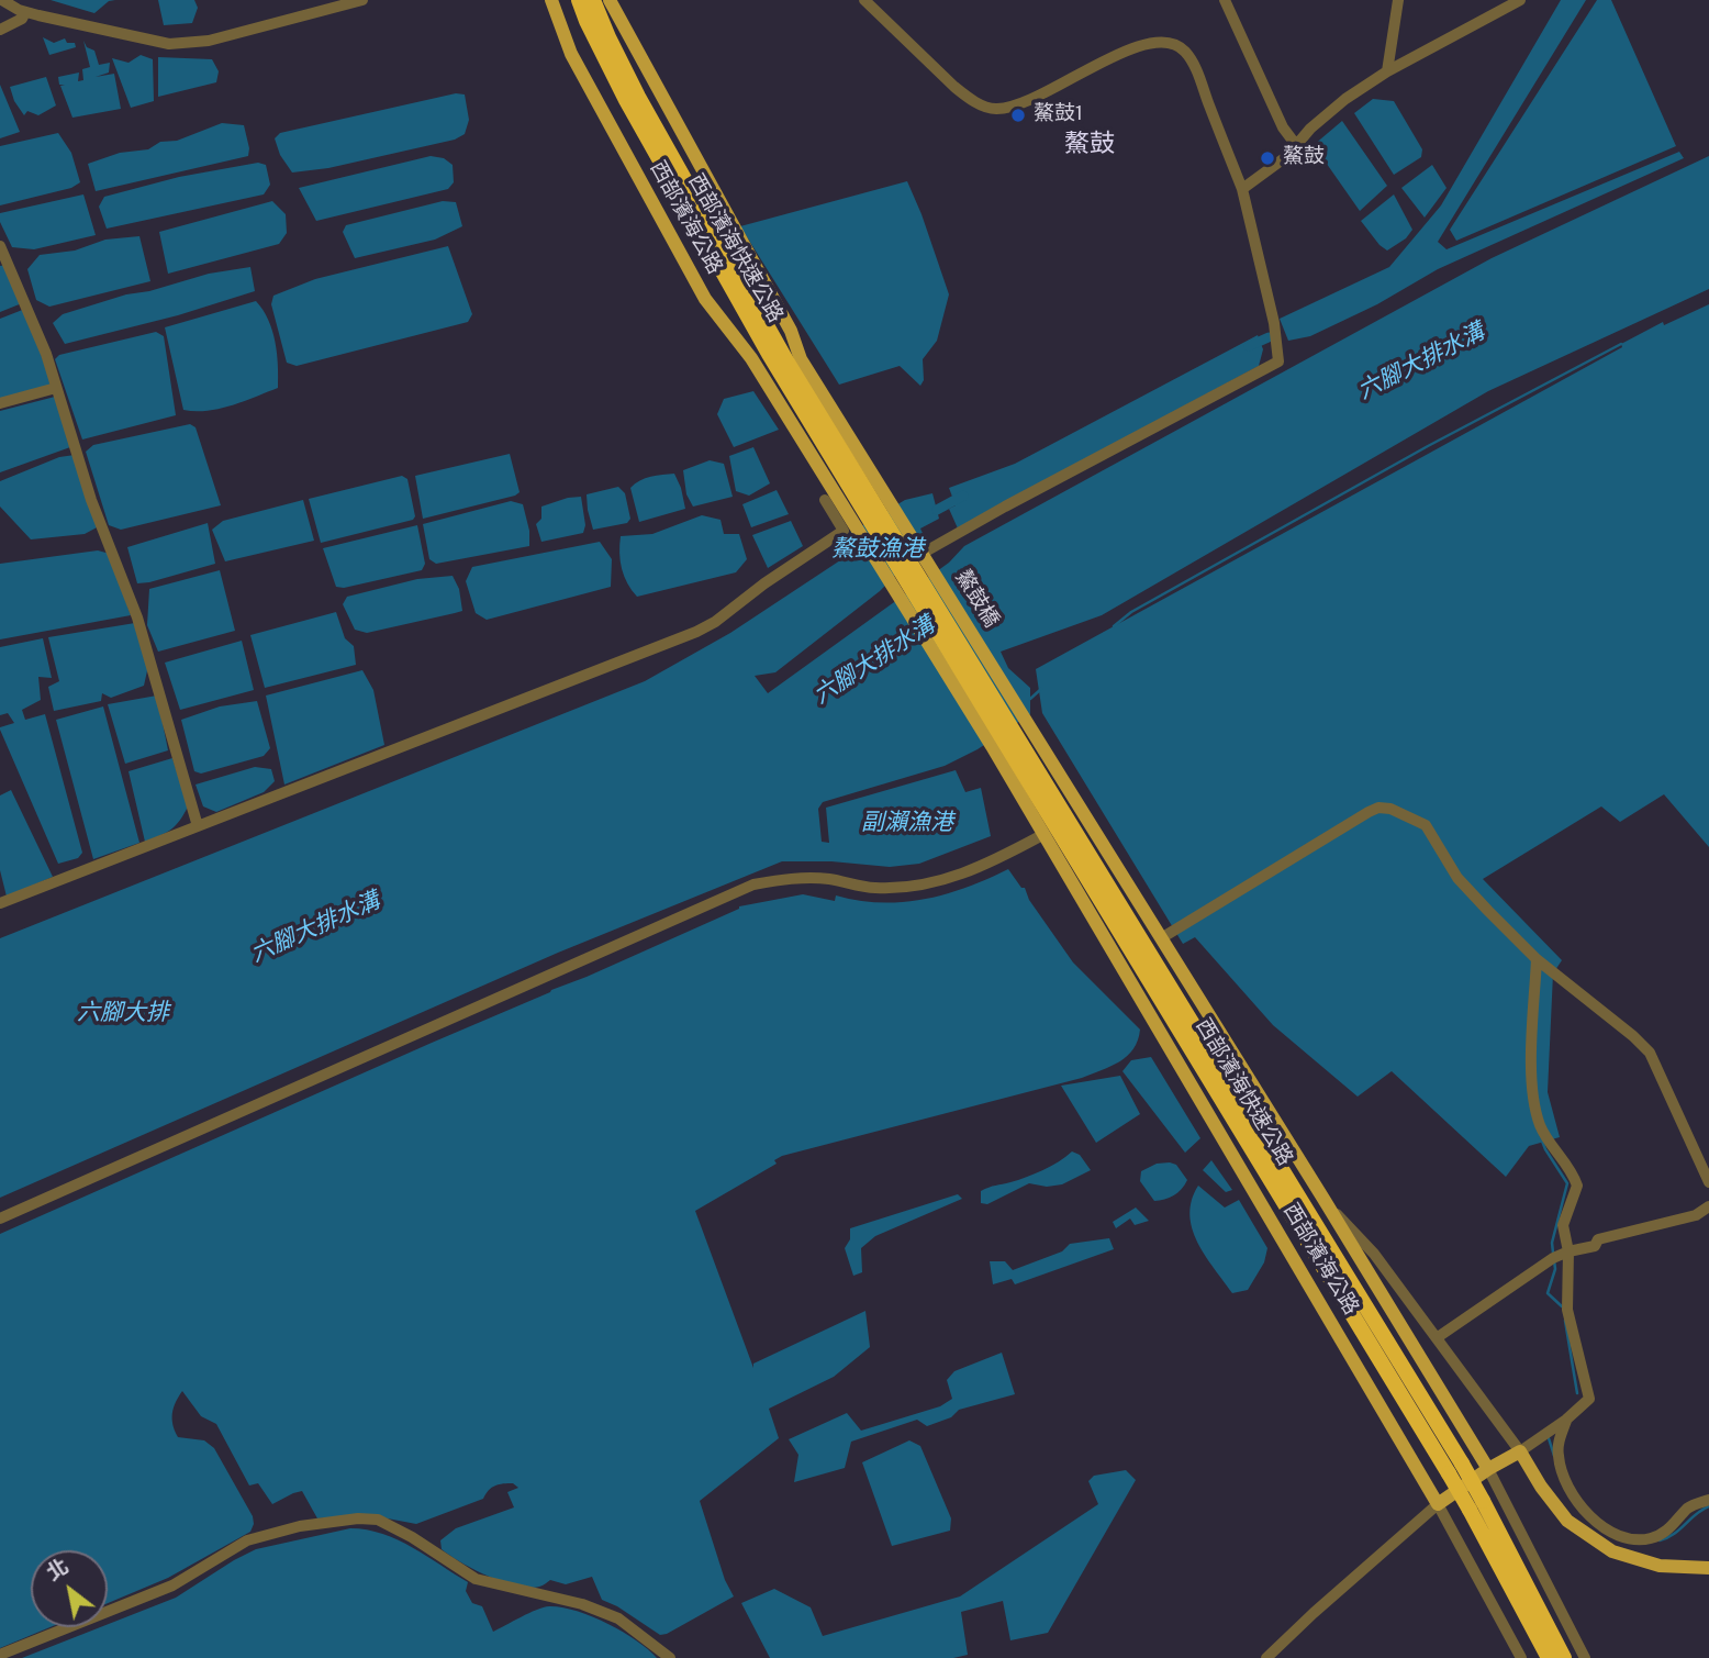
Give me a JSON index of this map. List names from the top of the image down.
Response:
{
  "streets": {
    "highway": ["西部濱海快速公路"],
    "main road": ["西部濱海公路", "鰲鼓橋"]
  },
  "crossings": [
    ["西部濱海公路", "西部濱海快速公路"],
    ["西部濱海公路", "鰲鼓橋"],
    ["西部濱海快速公路", "鰲鼓橋"]
  ],
  "districts": ["鰲鼓"],
  "water": [
    "六腳大排水溝",
    "鰲鼓漁港",
    "副瀨漁港",
    "六腳大排"
  ],
  "places": ["鰲鼓1", "鰲鼓"],
  "north": "top left"
}
